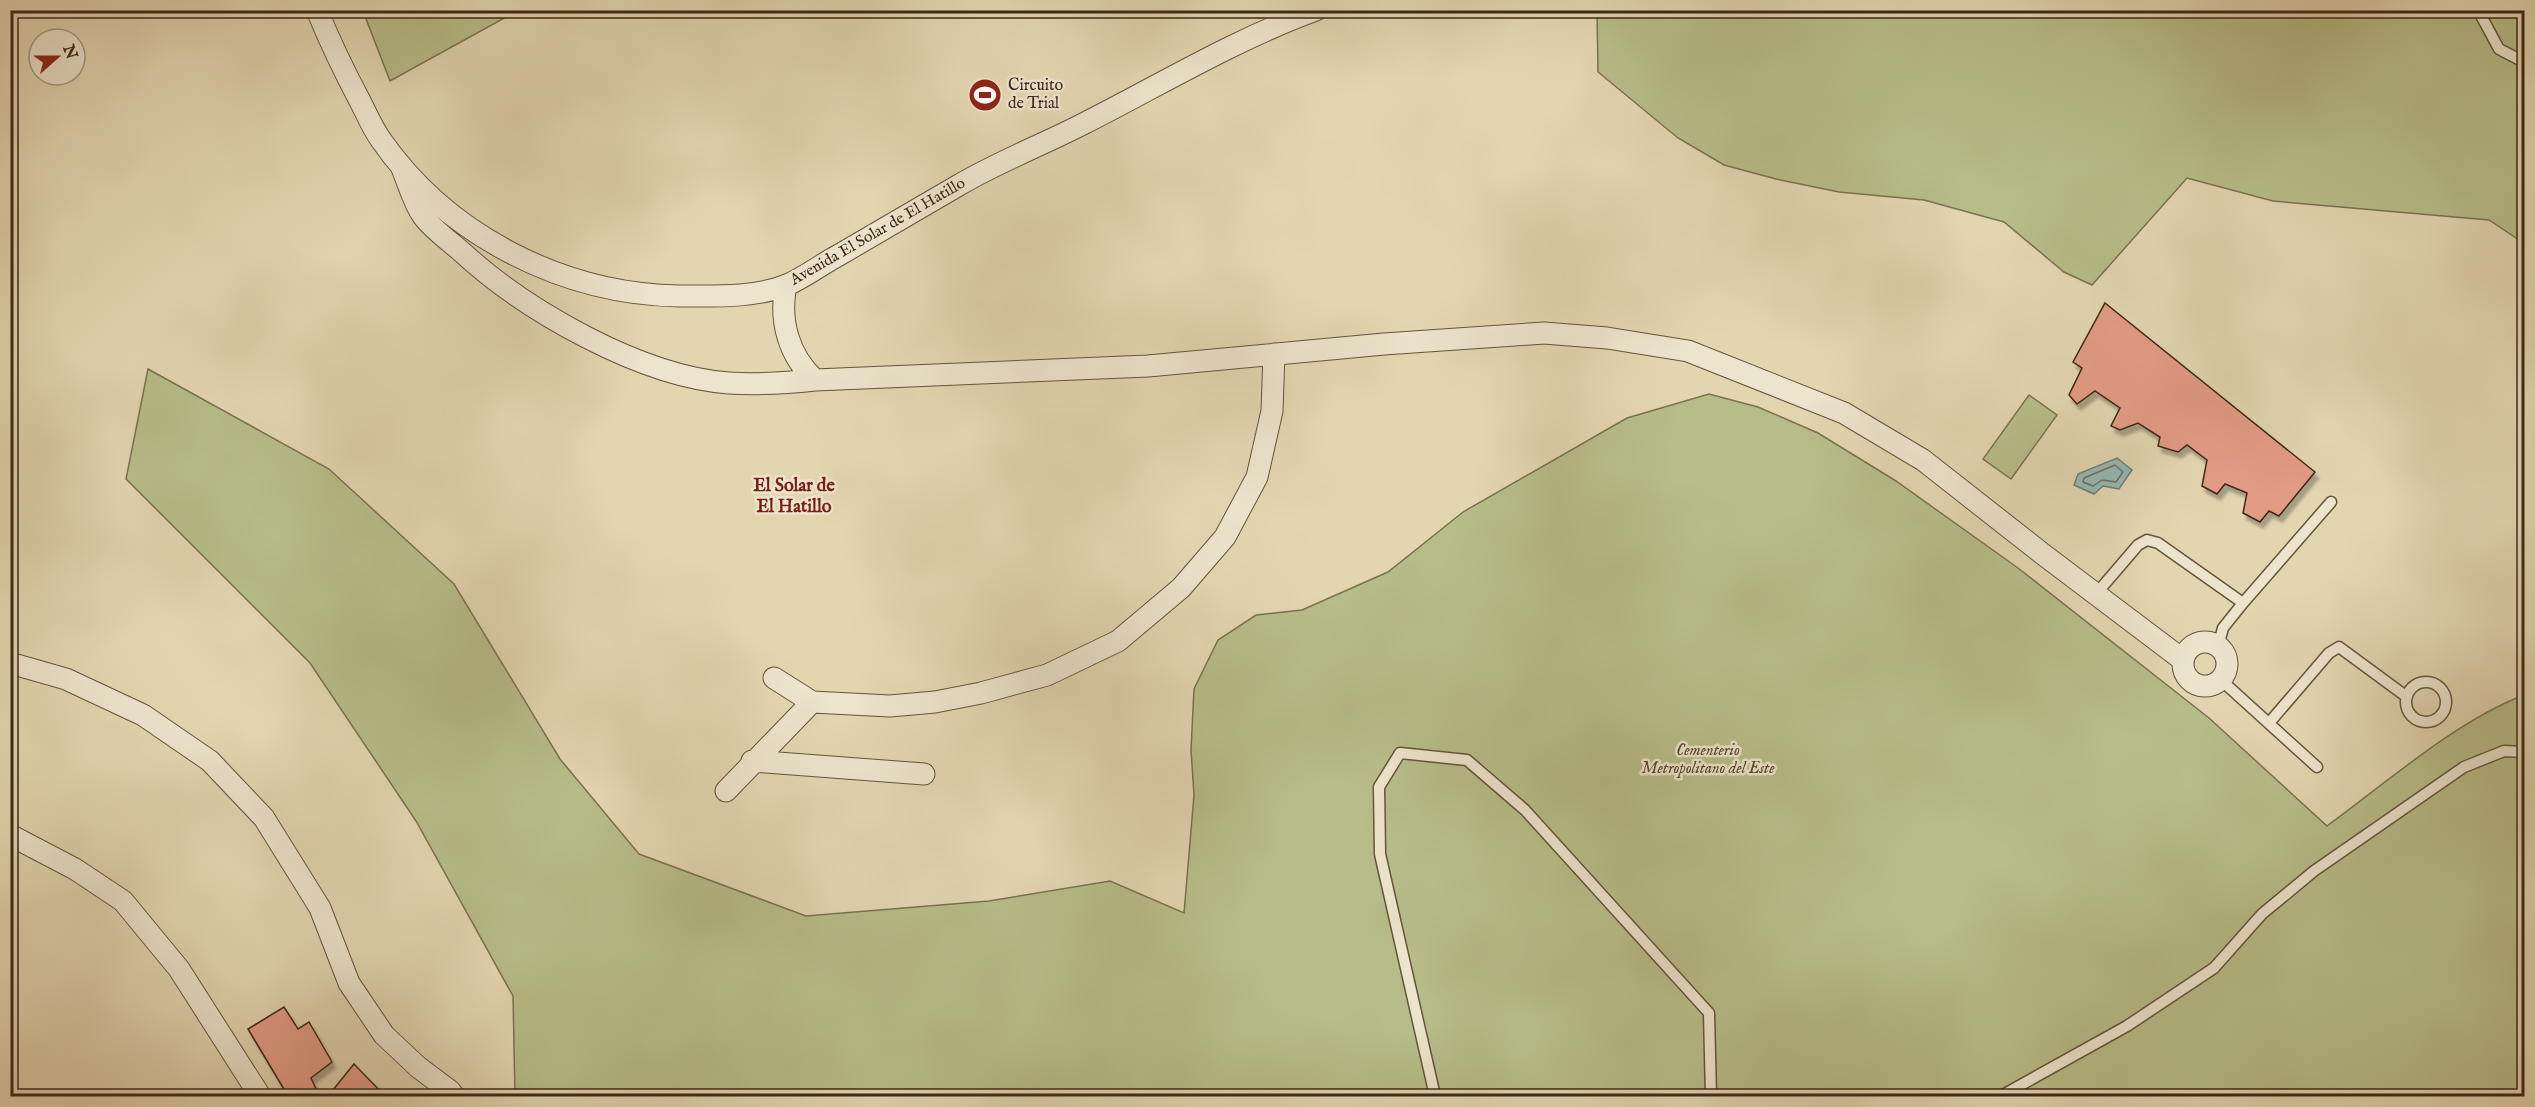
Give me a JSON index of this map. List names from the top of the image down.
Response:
{
  "streets": {
    "street": ["Avenida El Solar de El Hatillo"]
  },
  "districts": ["El Solar de El Hatillo"],
  "parks": ["Cementerio Metropolitano del Este"],
  "places": {
    "sports": ["Circuito de Trial"]
  },
  "north": "right"
}
